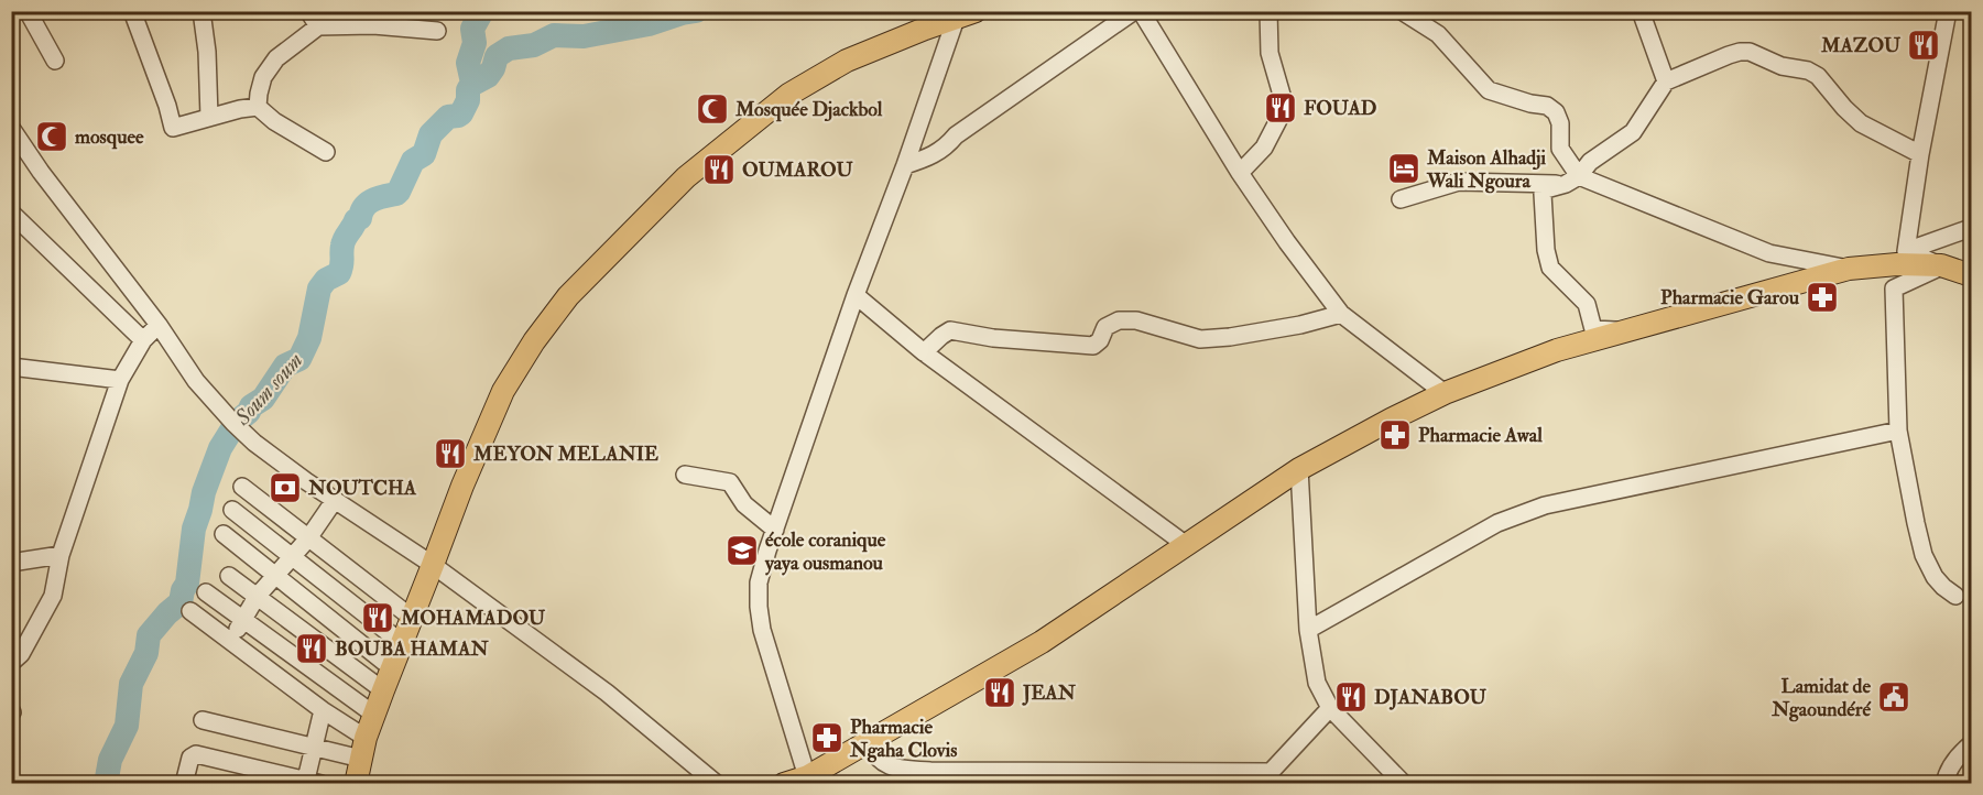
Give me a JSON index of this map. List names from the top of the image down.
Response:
{
  "water": ["Soum soum"],
  "places": {
    "restaurant": [
      "MAZOU",
      "FOUAD",
      "OUMAROU",
      "MEYON MELANIE",
      "MOHAMADOU",
      "BOUBA HAMAN",
      "JEAN",
      "DJANABOU"
    ],
    "mosque": ["Mosquée Djackbol", "mosquee"],
    "hotel": ["Maison Alhadji Wali Ngoura"],
    "pharmacy": ["Pharmacie Garou", "Pharmacie Awal", "Pharmacie Ngaha Clovis"],
    "bank": ["NOUTCHA"],
    "school or university": ["école coranique yaya ousmanou"],
    "public building": ["Lamidat de Ngaoundéré"]
  }
}
